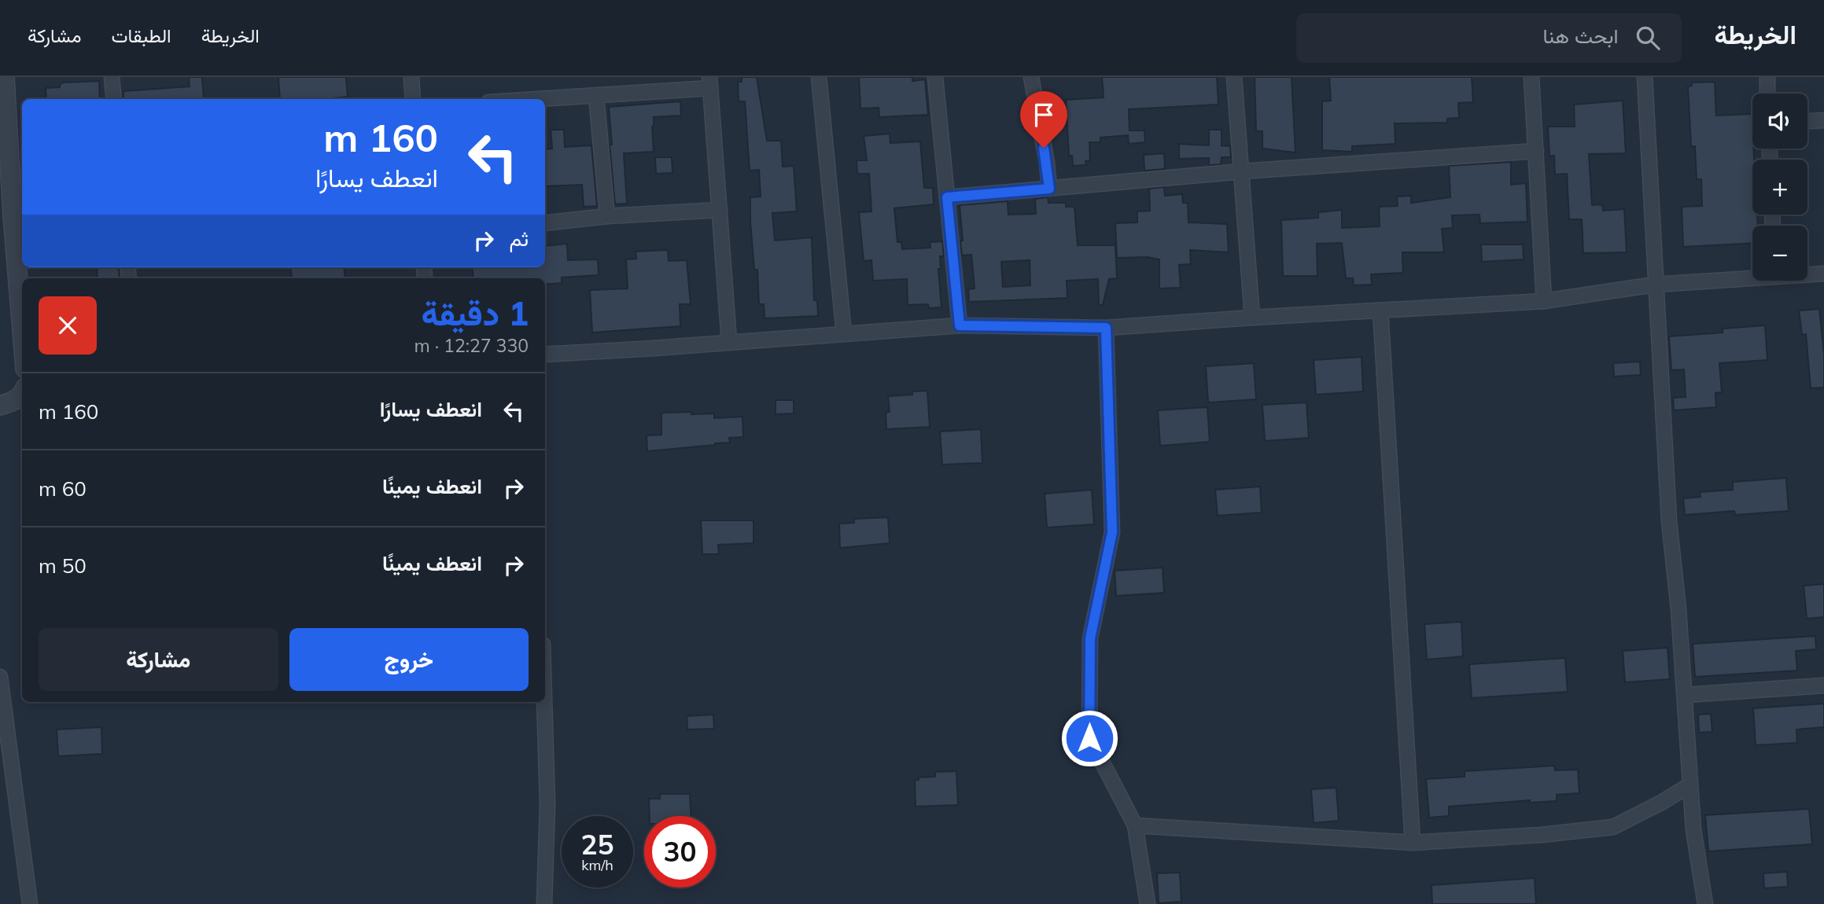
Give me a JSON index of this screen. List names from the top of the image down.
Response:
{
  "page": {
    "header": "الخريطة",
    "search": "ابحث هنا",
    "nav": ["الخريطة", "الطبقات", "مشاركة"],
    "map_buttons": ["+", "−"],
    "turn": ["160 m", "انعطف يسارًا"],
    "then": "ثم",
    "heading": ["1 دقيقة", "330 m · 12:27"],
    "list": [
      {
        "name": "انعطف يسارًا",
        "value": "160 m"
      },
      {
        "name": "انعطف يمينًا",
        "value": "60 m"
      },
      {
        "name": "انعطف يمينًا",
        "value": "50 m"
      }
    ],
    "buttons": ["خروج", "مشاركة"],
    "speed": "25 km/h",
    "limit": "30"
  }
}
